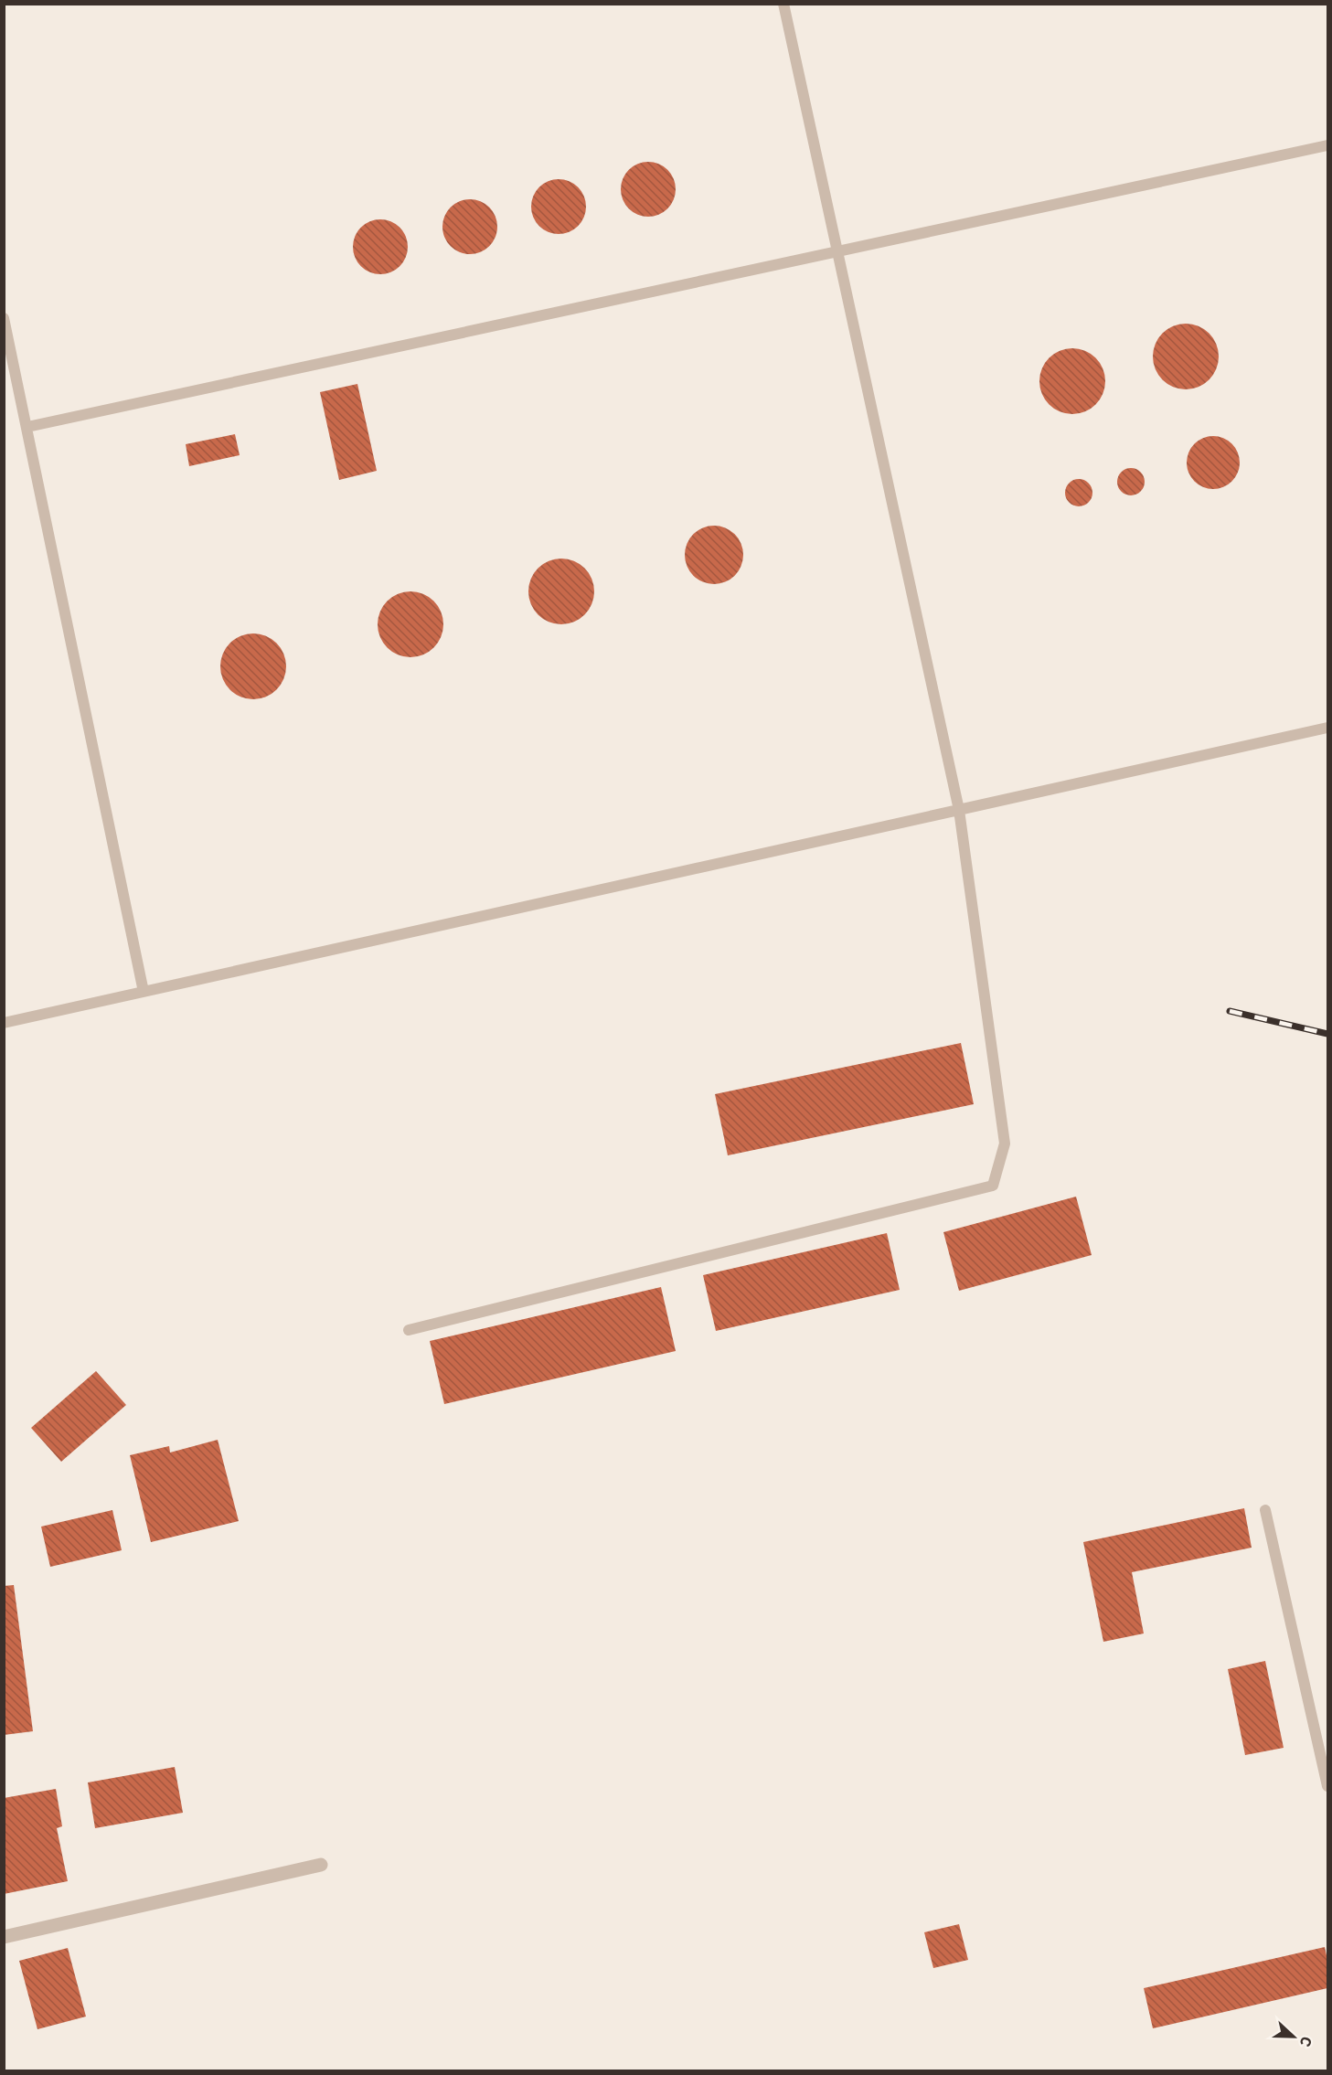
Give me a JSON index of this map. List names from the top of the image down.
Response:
{
  "north": "right"
}
